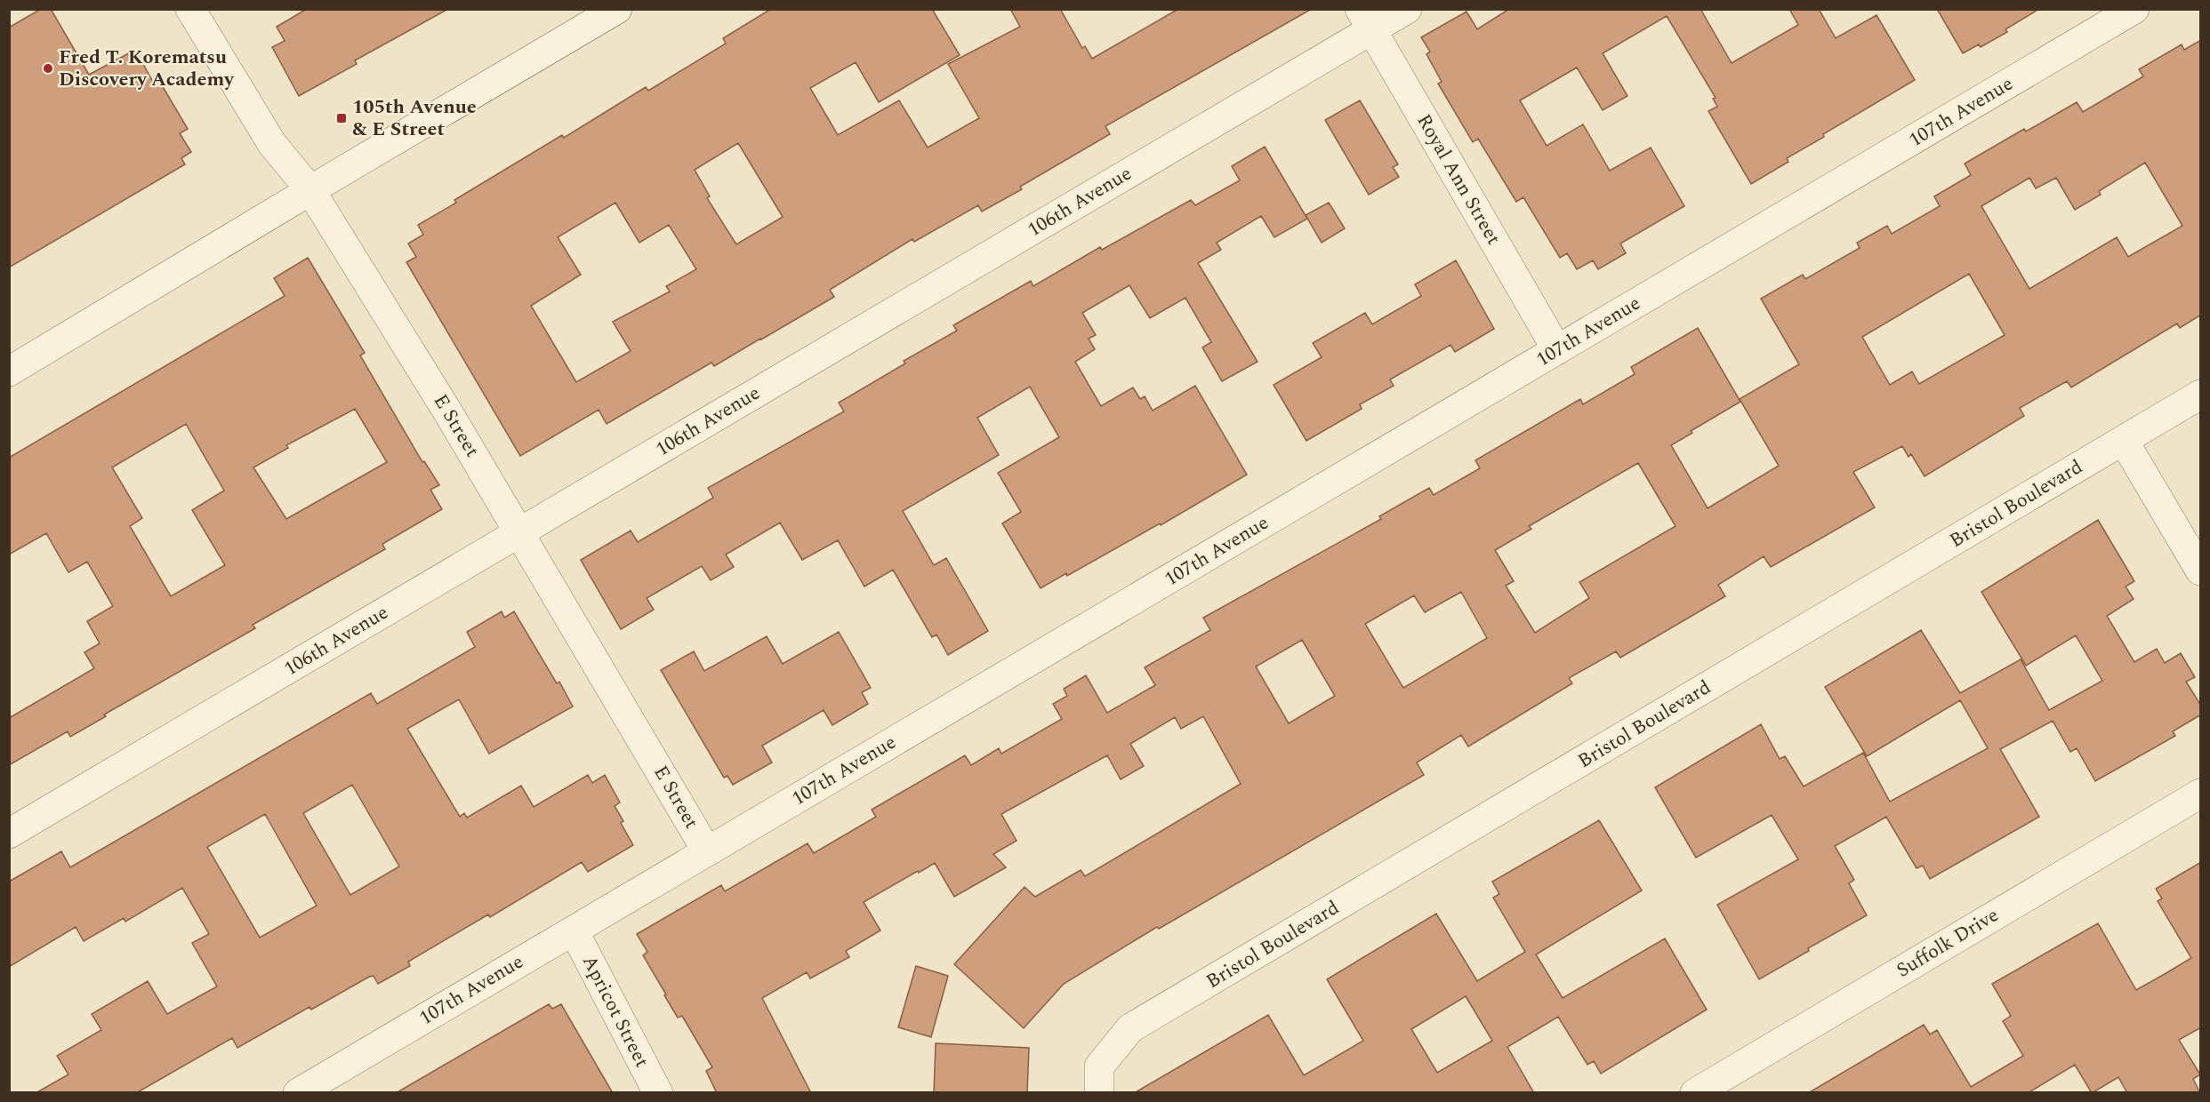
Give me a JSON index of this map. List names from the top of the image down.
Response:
{
  "streets": {
    "street": [
      "107th Avenue",
      "Royal Ann Street",
      "106th Avenue",
      "E Street",
      "Bristol Boulevard",
      "Suffolk Drive",
      "Apricot Street"
    ]
  },
  "crossings": [
    ["107th Avenue", "Royal Ann Street"],
    ["107th Avenue", "E Street"],
    ["107th Avenue", "Apricot Street"],
    ["Royal Ann Street", "106th Avenue"],
    ["106th Avenue", "E Street"]
  ],
  "places": {
    "other": ["Fred T. Korematsu Discovery Academy"],
    "transit": ["105th Avenue & E Street"]
  }
}
